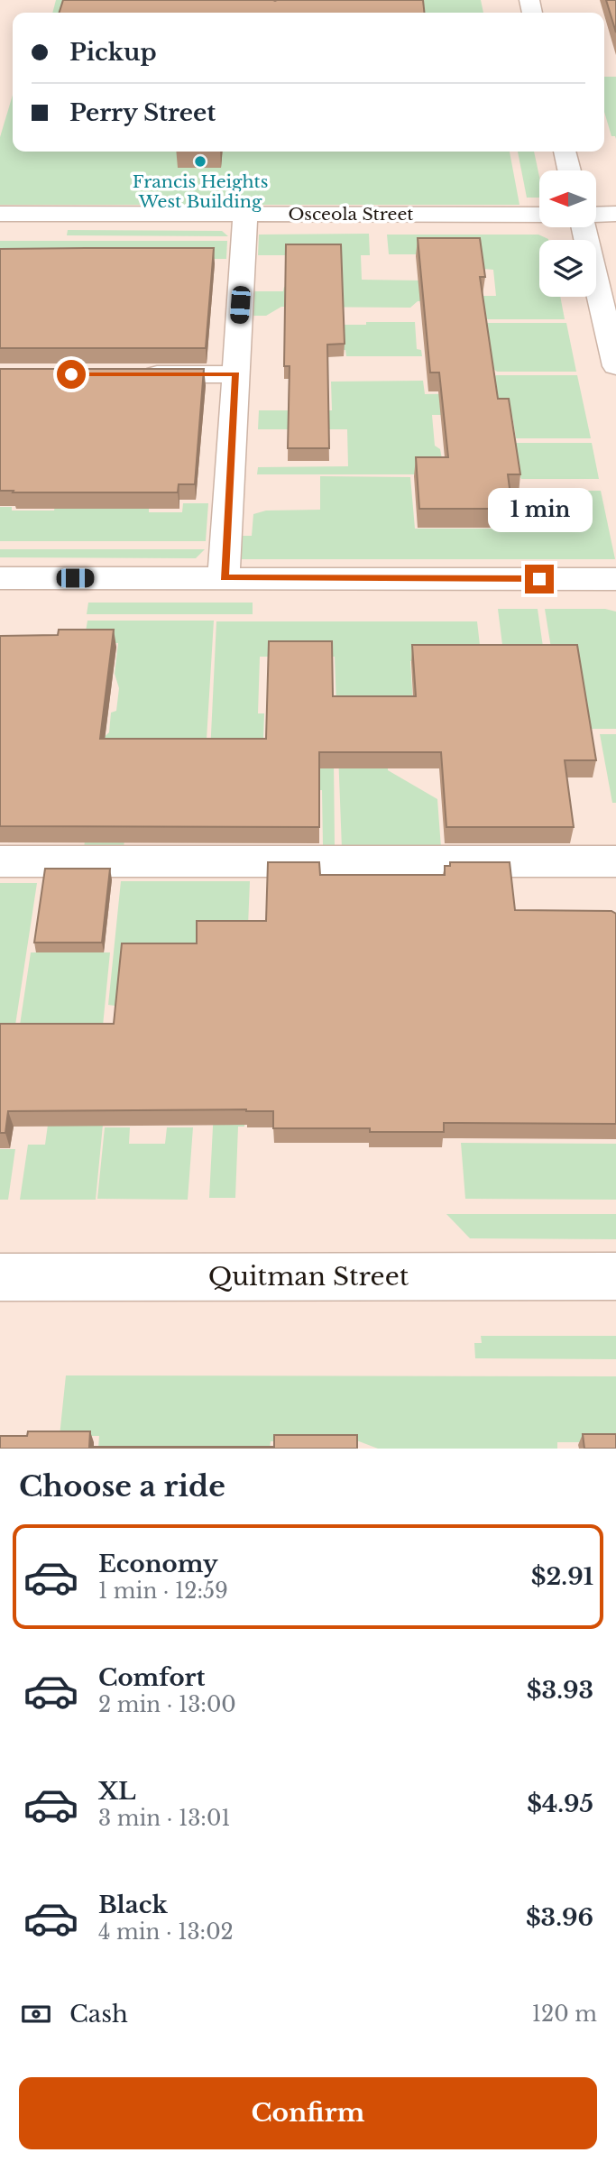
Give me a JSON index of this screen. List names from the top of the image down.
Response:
{
  "streets": {
    "street": ["Osceola Street", "Quitman Street"]
  },
  "places": ["Francis Heights West Building"],
  "north": "left",
  "page": {
    "banner": ["Pickup", "Perry Street"],
    "bubble": "1 min",
    "heading": "Choose a ride",
    "list": [
      {
        "name": "Economy",
        "note": "1 min · 12:59",
        "value": "$2.91"
      },
      {
        "name": "Comfort",
        "note": "2 min · 13:00",
        "value": "$3.93"
      },
      {
        "name": "XL",
        "note": "3 min · 13:01",
        "value": "$4.95"
      },
      {
        "name": "Black",
        "note": "4 min · 13:02",
        "value": "$3.96"
      }
    ],
    "pay": ["Cash", "120 m"],
    "buttons": "Confirm"
  }
}
